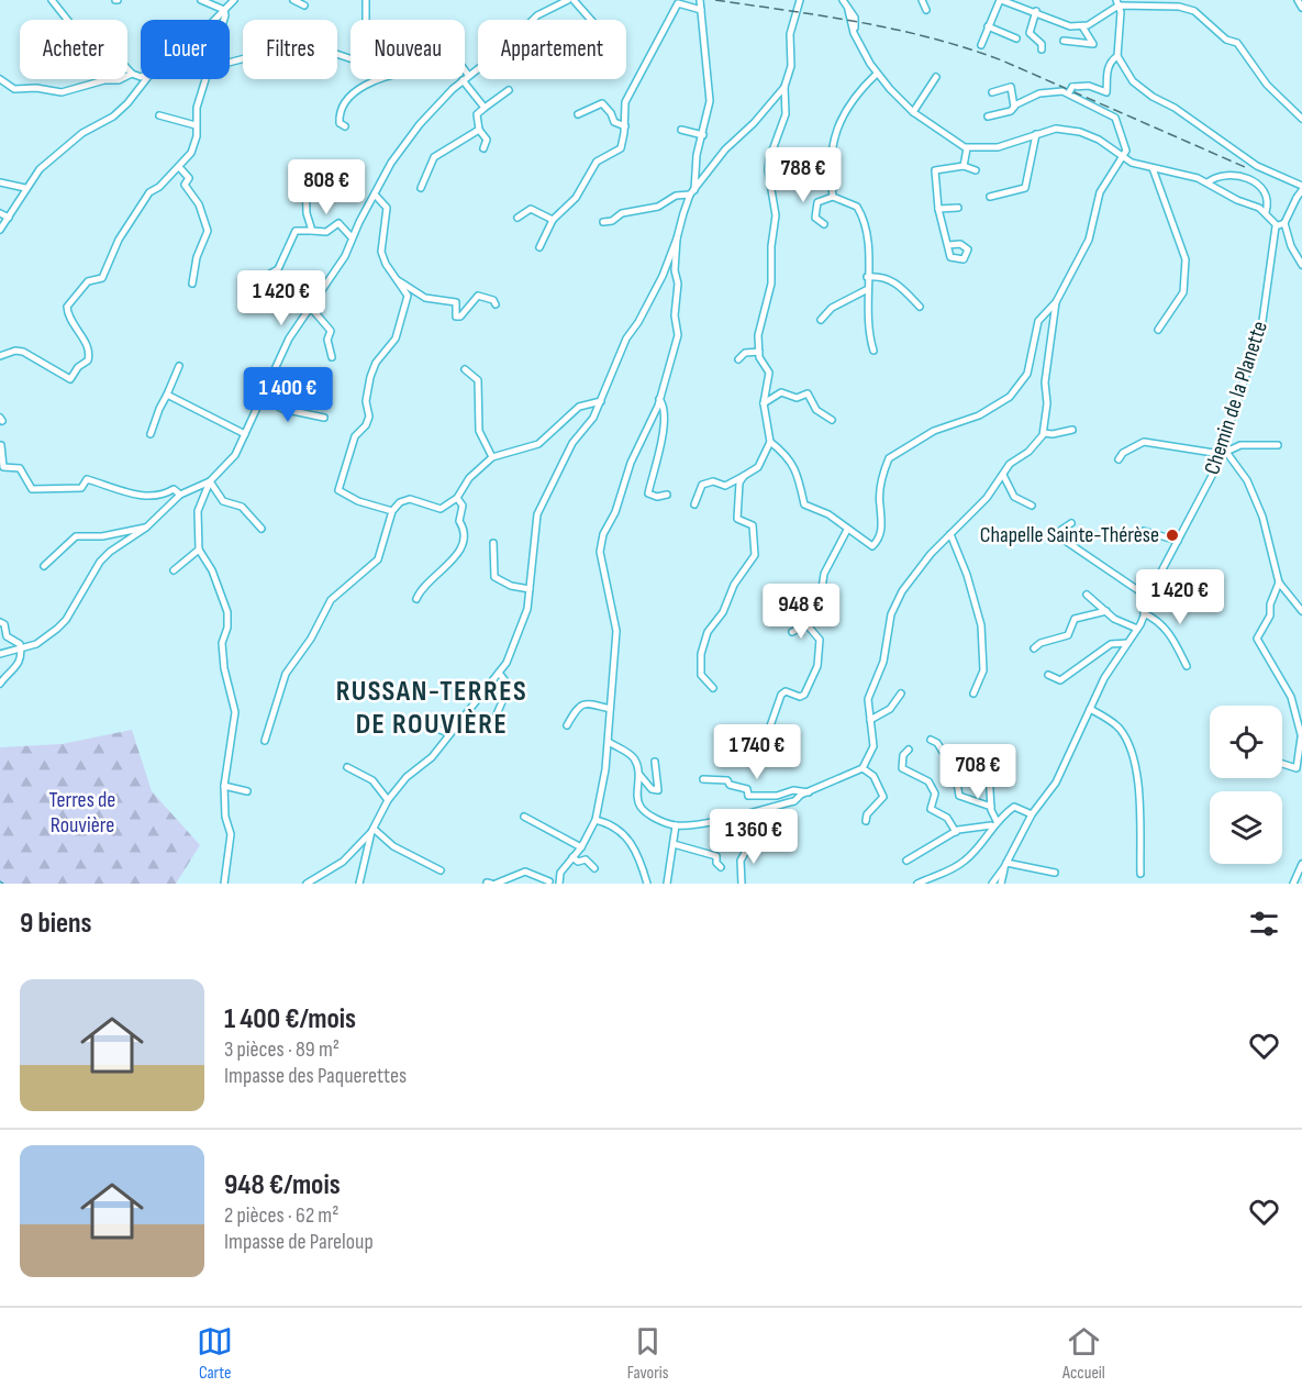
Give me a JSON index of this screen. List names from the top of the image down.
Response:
{
  "streets": {
    "street": ["Chemin de la Planette"]
  },
  "districts": ["RUSSAN-TERRES DE ROUVIÈRE"],
  "parks": ["Terres de Rouvière"],
  "places": ["Chapelle Sainte-Thérèse"],
  "page": {
    "chip": [
      "Acheter",
      "Louer",
      "Filtres",
      "Nouveau",
      "Appartement"
    ],
    "price": [
      "788 €",
      "808 €",
      "1 420 €",
      "1 400 €",
      "1 420 €",
      "948 €",
      "1 740 €",
      "708 €",
      "1 360 €"
    ],
    "heading": "9 biens",
    "list": [
      {
        "name": "1 400 €/mois",
        "note": "3 pièces · 89 m² · Impasse des Paquerettes"
      },
      {
        "name": "948 €/mois",
        "note": "2 pièces · 62 m² · Impasse de Pareloup"
      }
    ],
    "tabs": ["Carte", "Favoris", "Accueil"]
  }
}
